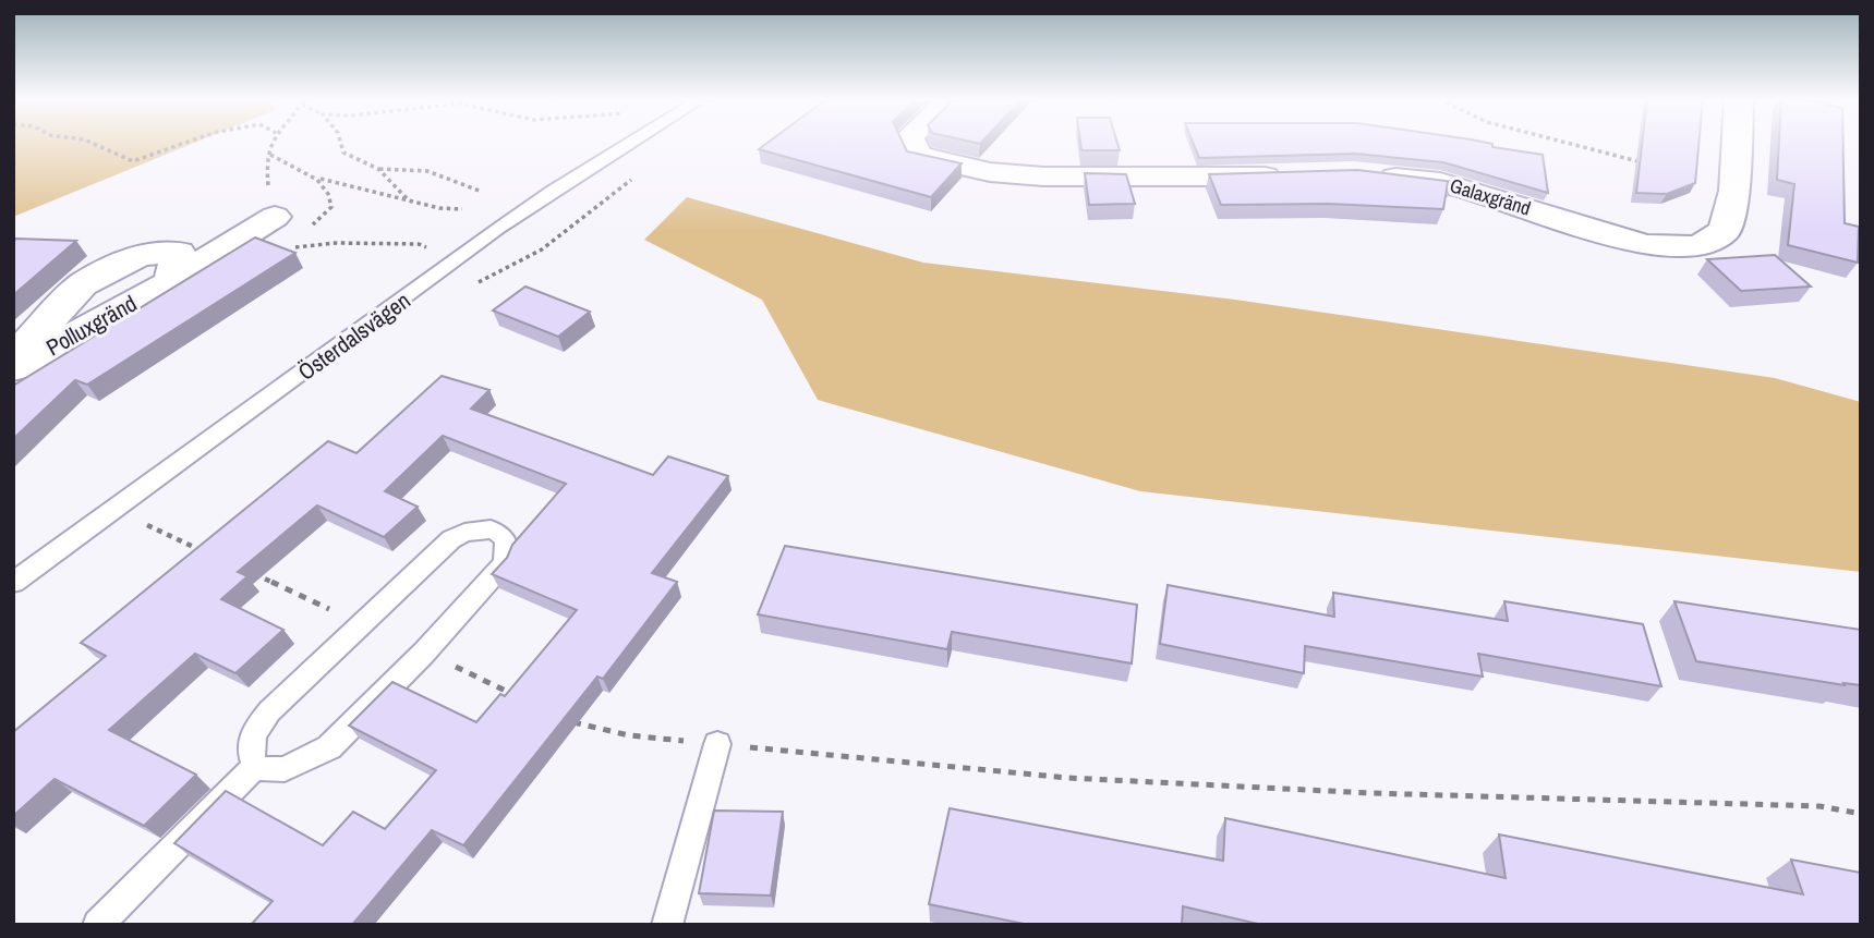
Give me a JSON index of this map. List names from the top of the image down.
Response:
{
  "streets": {
    "street": ["Galaxgränd", "Polluxgränd"],
    "lane": ["Österdalsvägen"]
  }
}
